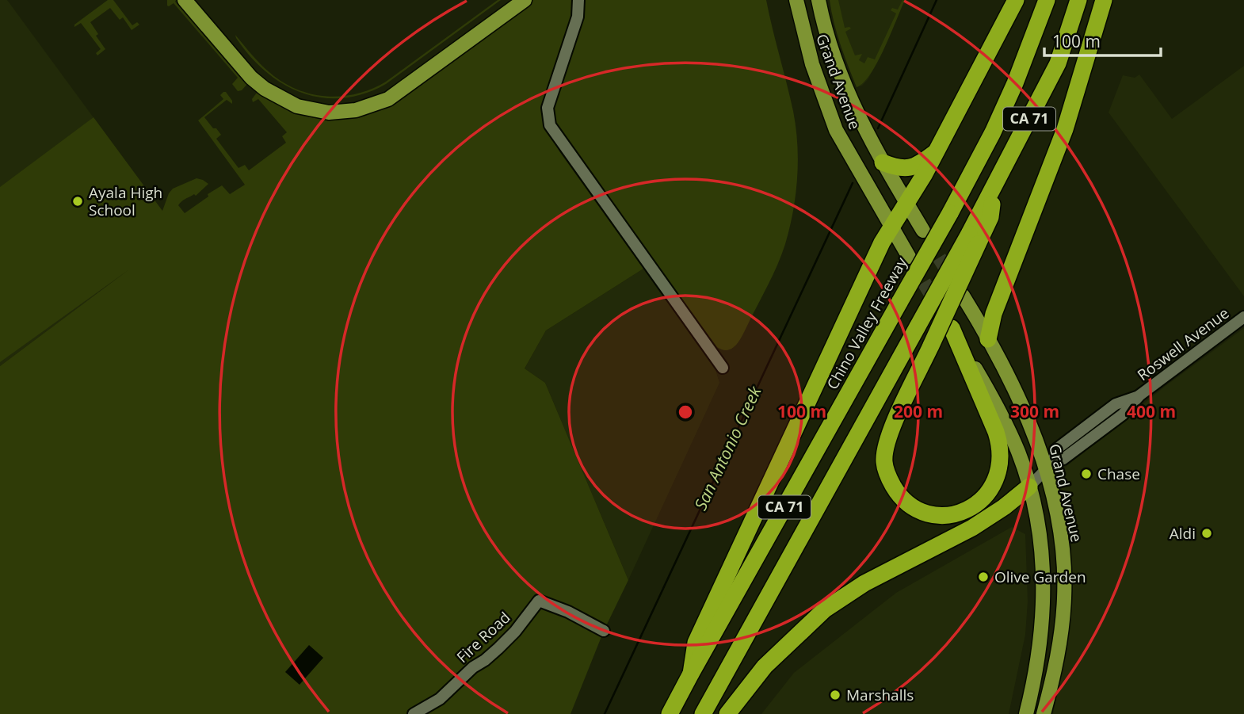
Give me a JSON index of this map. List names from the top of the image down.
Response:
{
  "streets": {
    "highway": ["CA 71", "Chino Valley Freeway"],
    "main road": ["Grand Avenue"],
    "street": ["Roswell Avenue", "Fire Road"]
  },
  "crossings": [
    ["Grand Avenue", "Roswell Avenue"]
  ],
  "water": ["San Antonio Creek"],
  "places": [
    "Ayala High School",
    "Chase",
    "Aldi",
    "Olive Garden",
    "Marshalls"
  ],
  "scale_bar": "100 m",
  "rings": [
    "100 m",
    "200 m",
    "300 m",
    "400 m"
  ]
}
